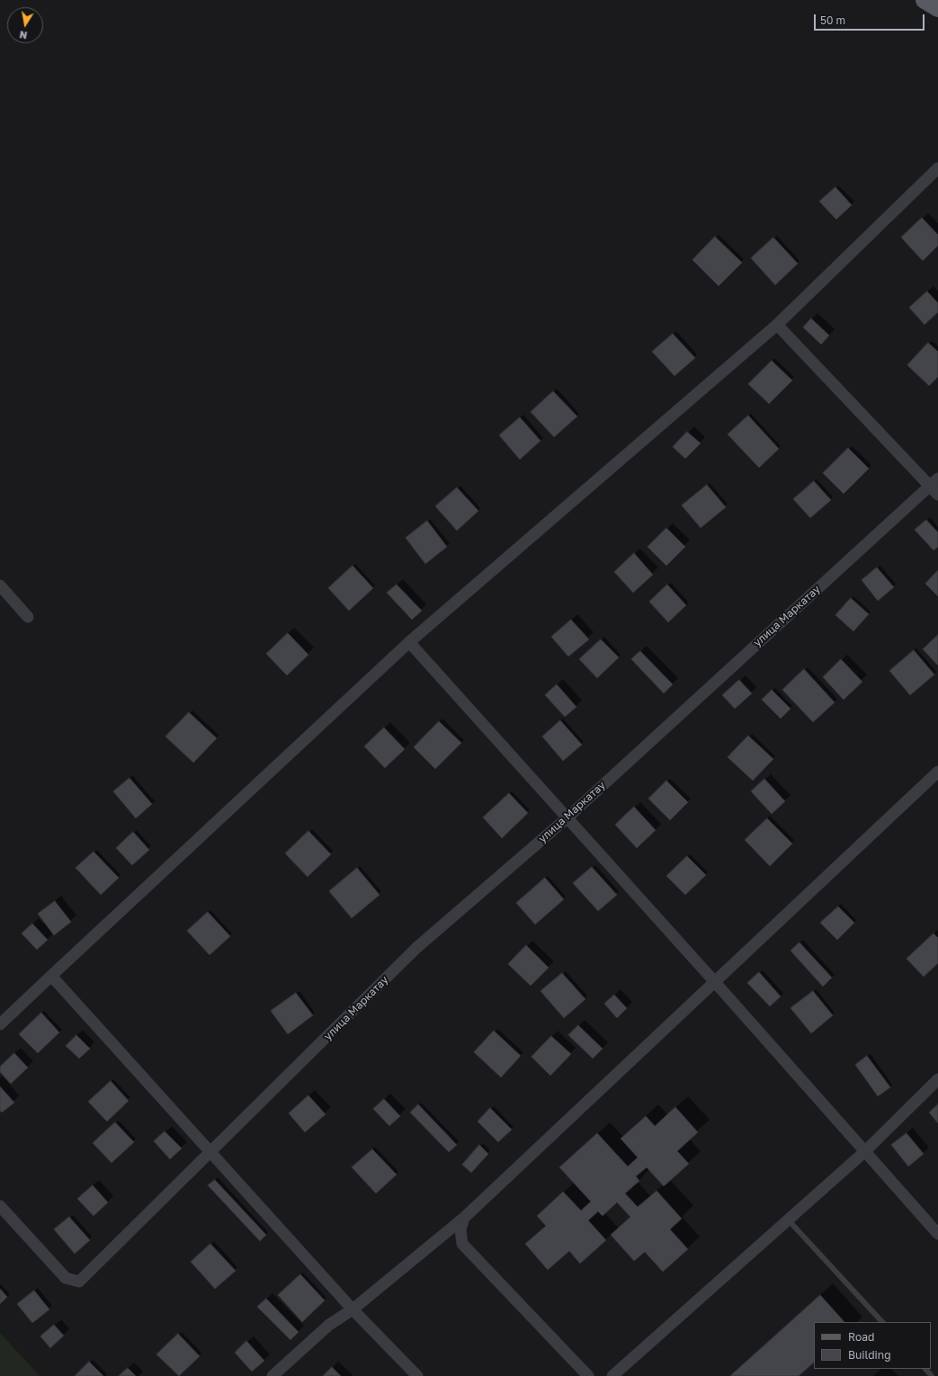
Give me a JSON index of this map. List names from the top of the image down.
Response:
{
  "streets": {
    "street": ["улица Маркатау"]
  },
  "legend": ["Road", "Building"],
  "scale_bar": "50 m",
  "north": "bottom"
}
